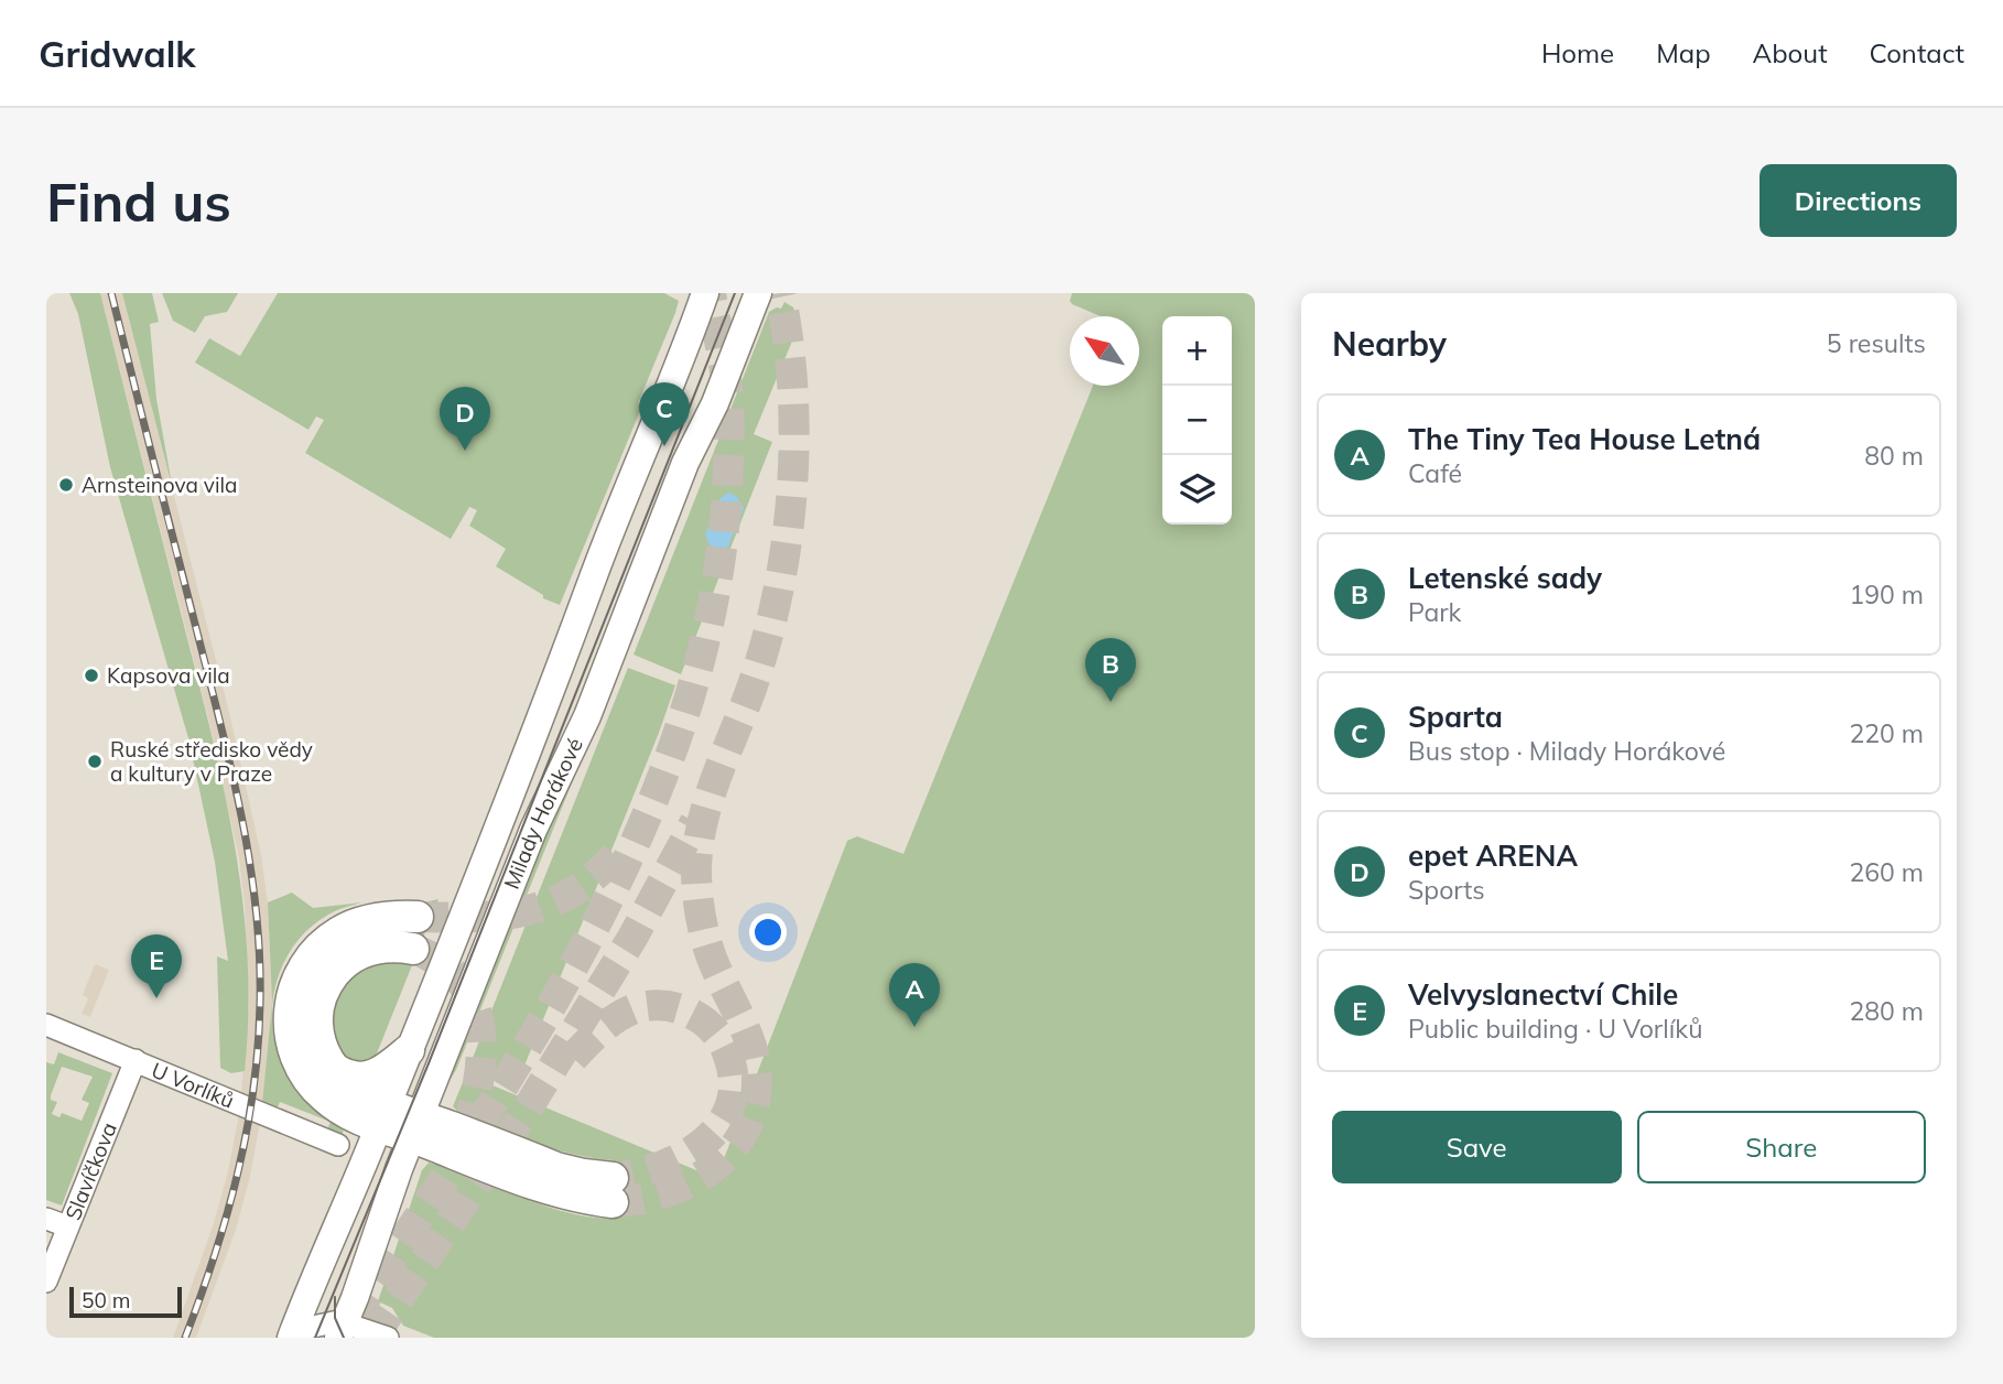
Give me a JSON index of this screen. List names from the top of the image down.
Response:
{
  "streets": {
    "main road": ["Milady Horákové"],
    "street": ["U Vorlíků", "Slavíčkova"]
  },
  "crossings": [
    ["U Vorlíků", "Slavíčkova"]
  ],
  "places": ["Arnsteinova vila", "Kapsova vila", "Ruské středisko vědy a kultury v Praze"],
  "scale_bar": "50 m",
  "north": "top left",
  "page": {
    "header": "Gridwalk",
    "nav": [
      "Home",
      "Map",
      "About",
      "Contact"
    ],
    "buttons": [
      "Directions",
      ["Save", "Share"]
    ],
    "title": "Find us",
    "heading": ["Nearby", "5 results"],
    "map_buttons": ["+", "−"],
    "pins": [
      "C",
      "D",
      "B",
      "E",
      "A"
    ],
    "list": [
      {
        "mark": "A",
        "name": "The Tiny Tea House Letná",
        "note": "Café",
        "value": "80 m"
      },
      {
        "mark": "B",
        "name": "Letenské sady",
        "note": "Park",
        "value": "190 m"
      },
      {
        "mark": "C",
        "name": "Sparta",
        "note": "Bus stop · Milady Horákové",
        "value": "220 m"
      },
      {
        "mark": "D",
        "name": "epet ARENA",
        "note": "Sports",
        "value": "260 m"
      },
      {
        "mark": "E",
        "name": "Velvyslanectví Chile",
        "note": "Public building · U Vorlíků",
        "value": "280 m"
      }
    ],
    "scale": "50 m"
  }
}
